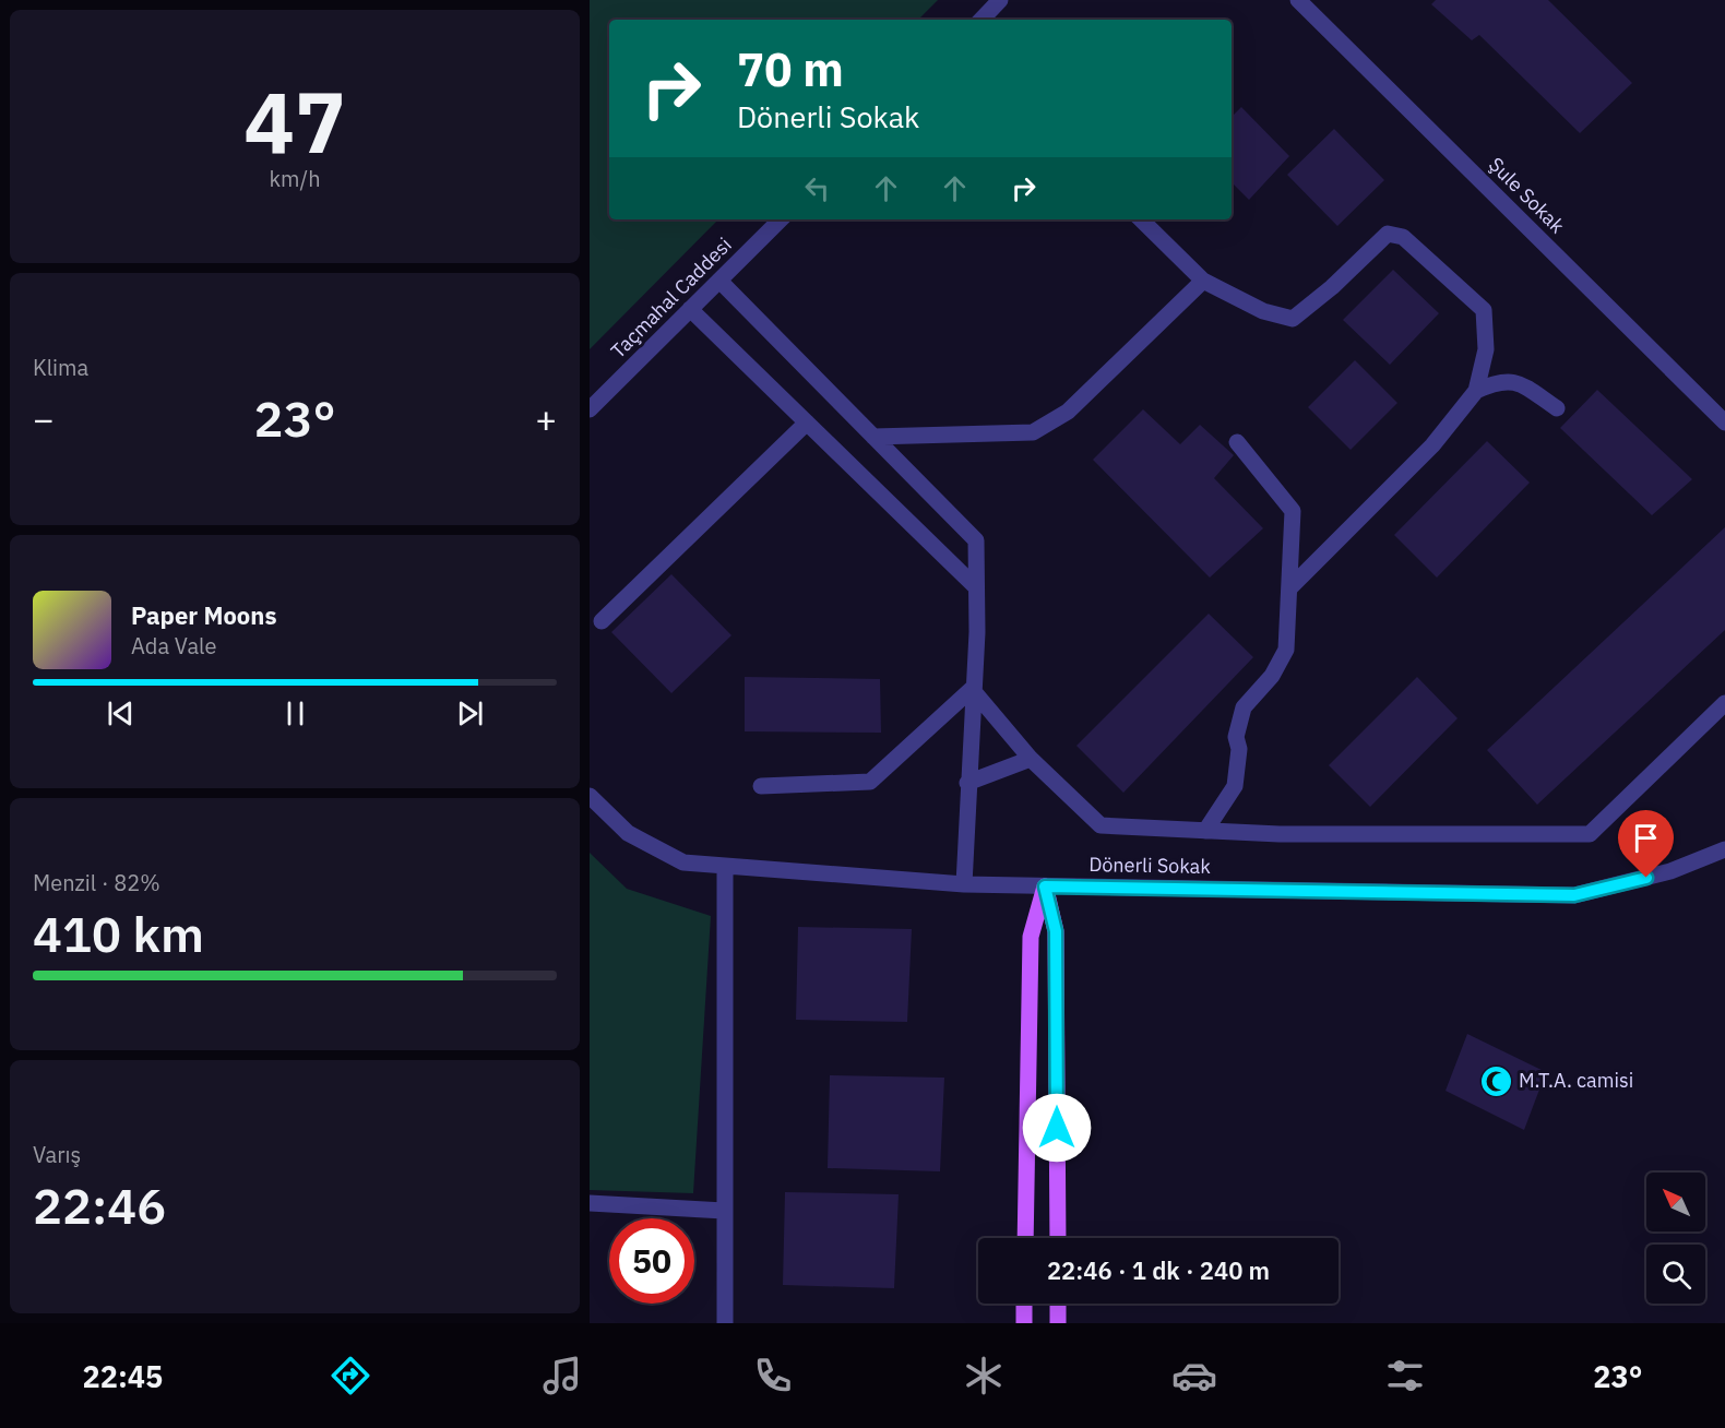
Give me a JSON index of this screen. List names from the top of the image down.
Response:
{
  "streets": {
    "street": ["Şule Sokak", "Taçmahal Caddesi", "Dönerli Sokak"]
  },
  "places": {
    "mosque": ["M.T.A. camisi"]
  },
  "north": "top left",
  "page": {
    "tile": [
      ["47", "km/h"],
      "Klima",
      ["Menzil · 82%", "410 km"],
      ["Varış", "22:46"]
    ],
    "turn": ["70 m", "Dönerli Sokak"],
    "heat": ["−", "23°", "+"],
    "song": ["Paper Moons", "Ada Vale"],
    "limit": "50",
    "trip": "22:46 · 1 dk · 240 m",
    "tabs": ["22:45", "23°"]
  }
}
